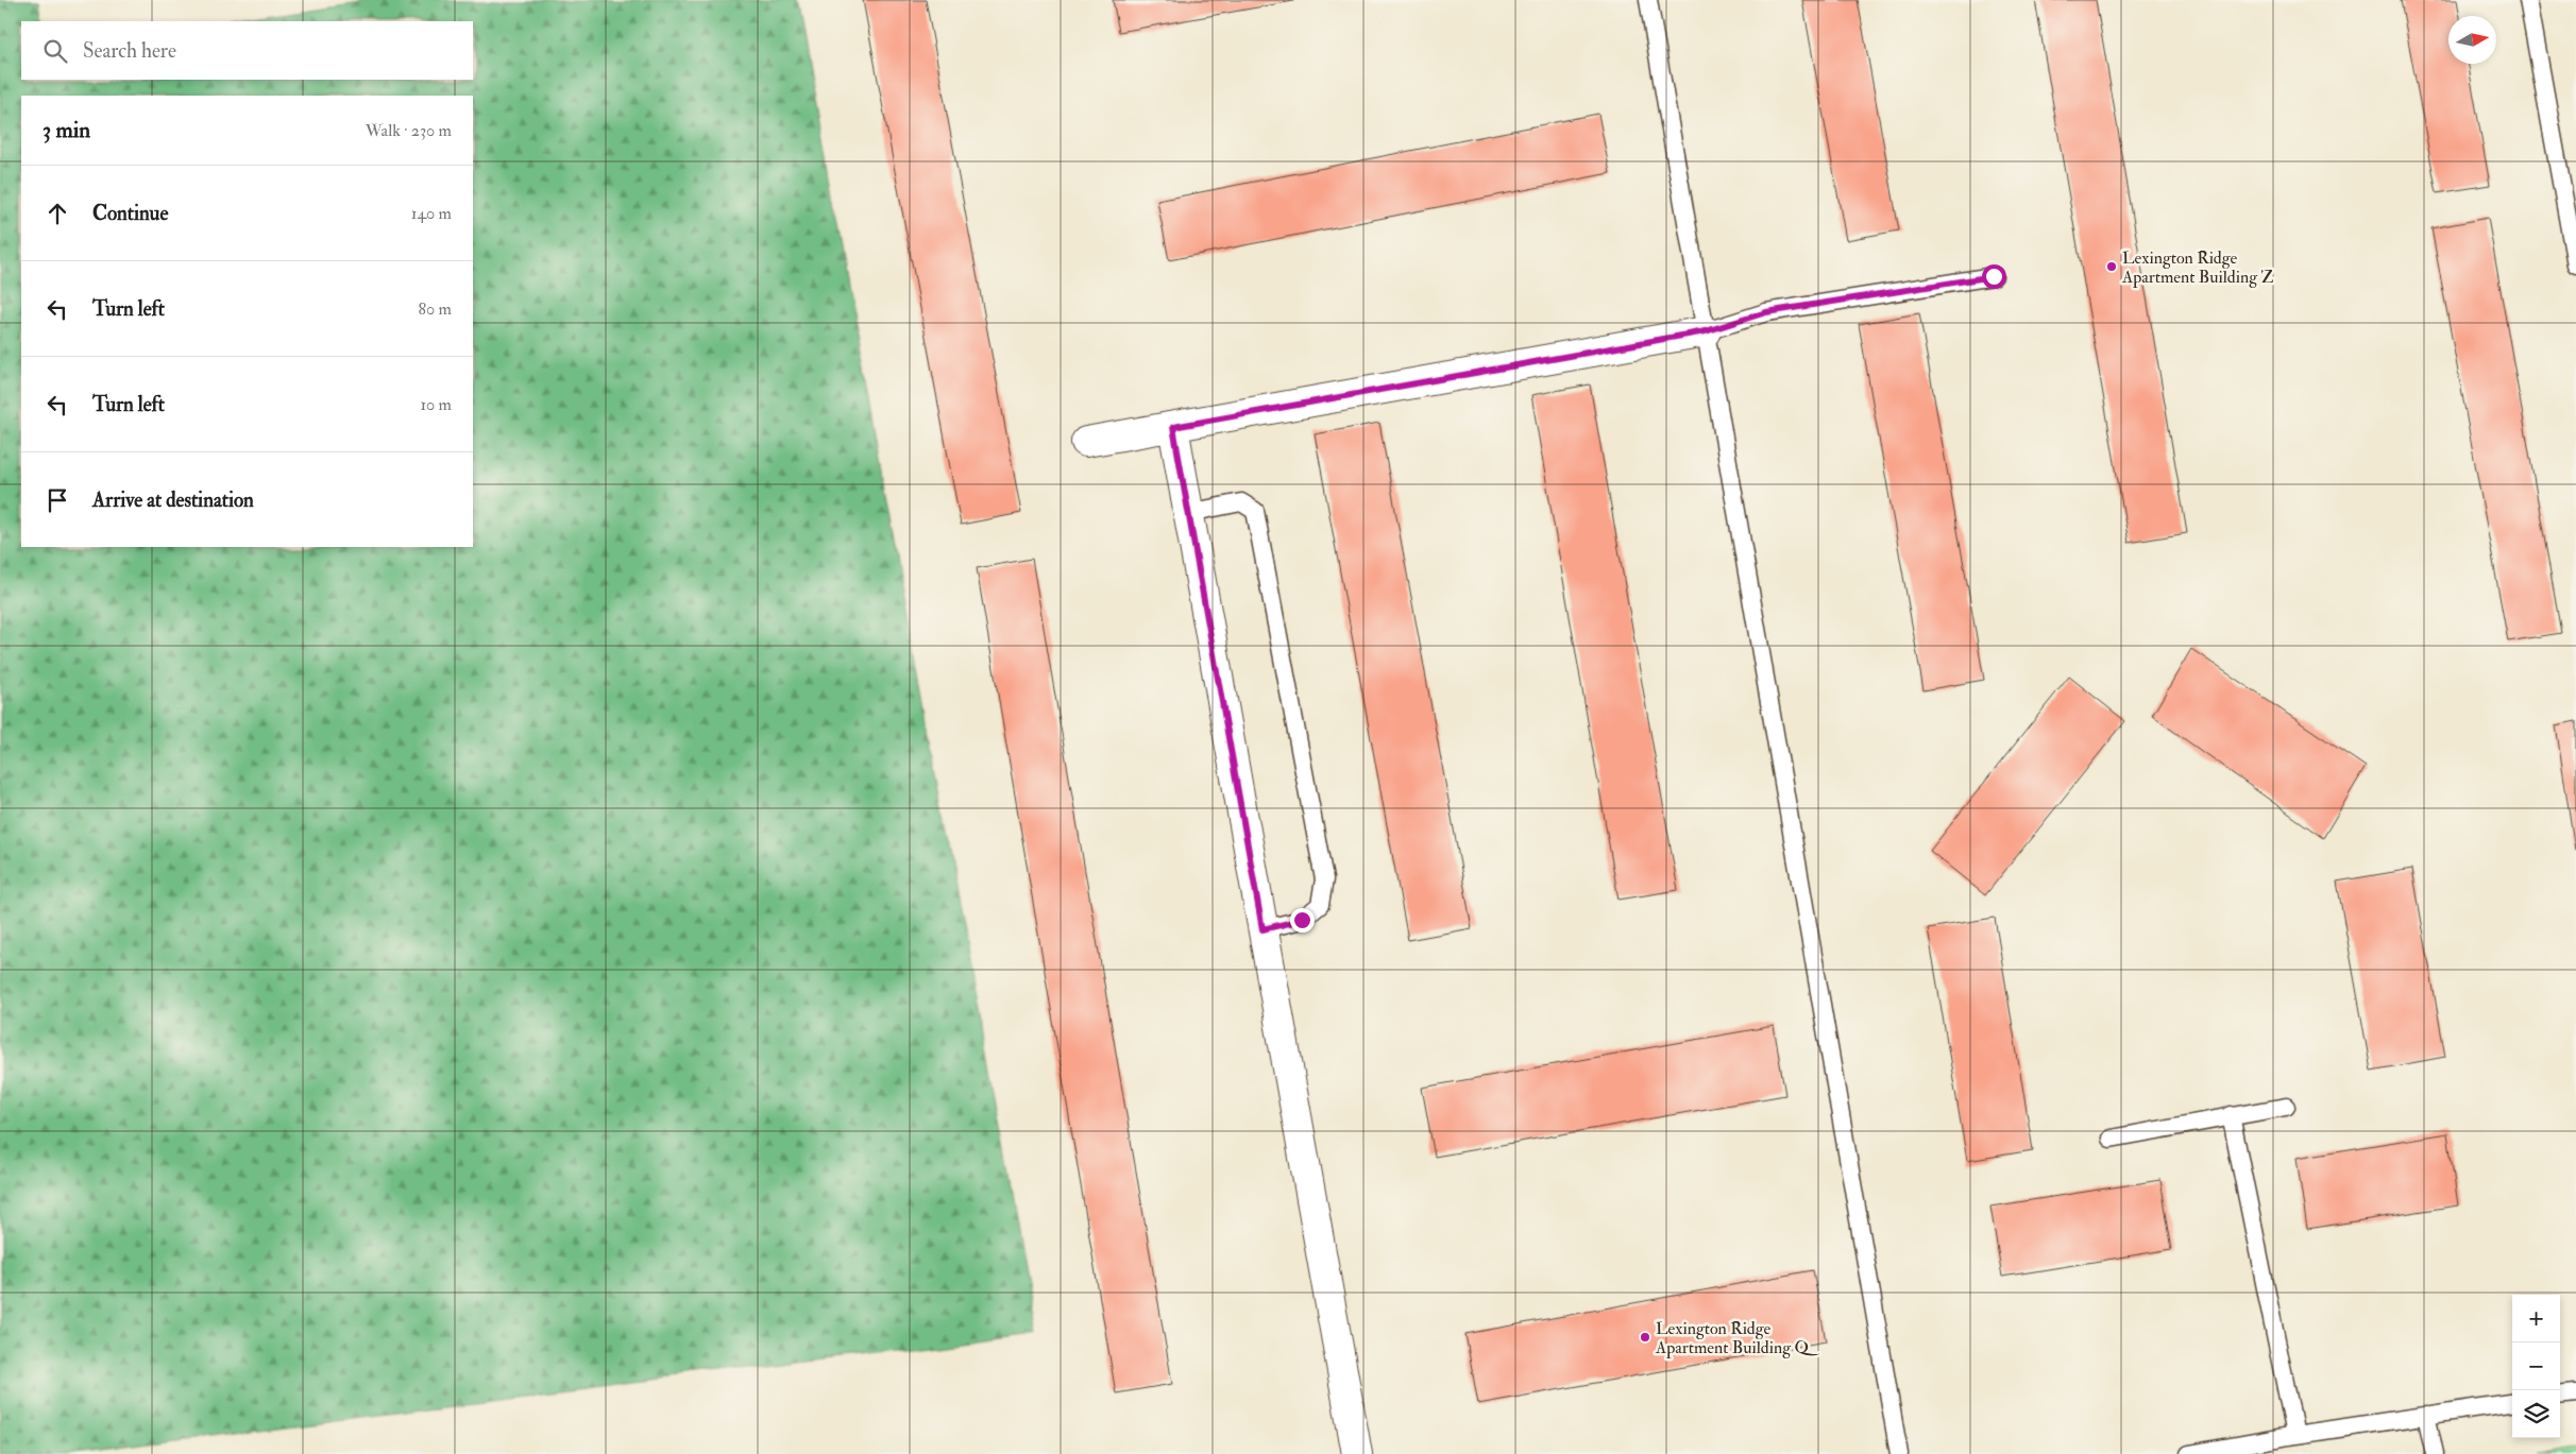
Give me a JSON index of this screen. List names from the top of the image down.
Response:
{
  "places": ["Lexington Ridge Apartment Building Z", "Lexington Ridge Apartment Building Q"],
  "north": "right",
  "page": {
    "search": "Search here",
    "heading": ["3 min", "Walk · 230 m"],
    "list": [
      ["Continue", "140 m"],
      ["Turn left", "80 m"],
      ["Turn left", "10 m"],
      "Arrive at destination"
    ],
    "map_buttons": ["+", "−"]
  }
}
